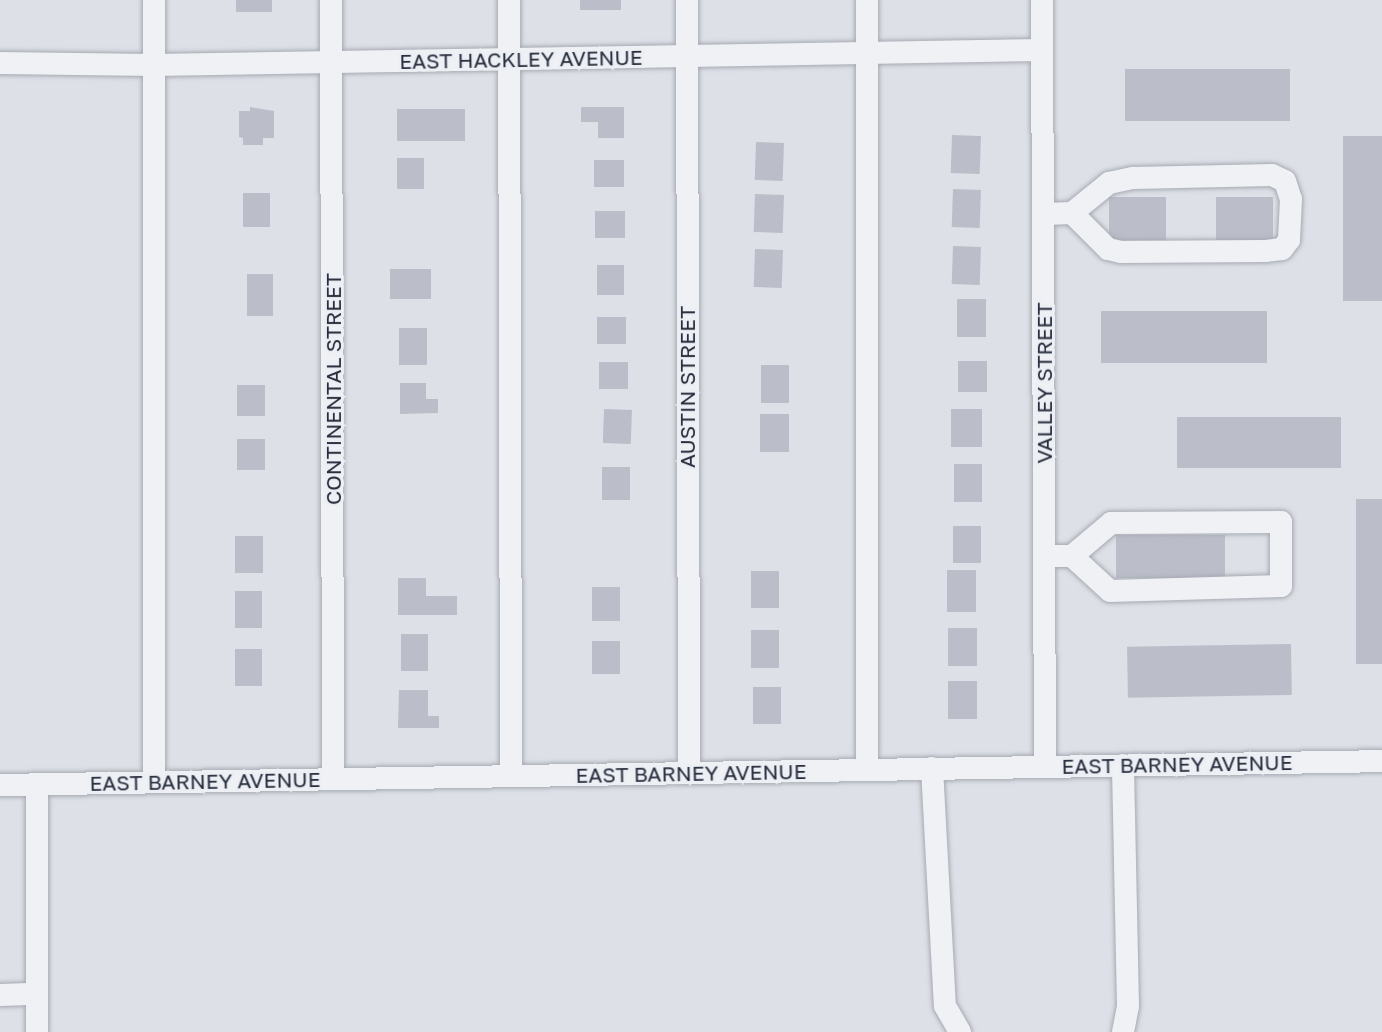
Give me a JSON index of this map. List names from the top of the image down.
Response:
{
  "streets": {
    "street": [
      "EAST HACKLEY AVENUE",
      "VALLEY STREET",
      "AUSTIN STREET",
      "CONTINENTAL STREET",
      "EAST BARNEY AVENUE"
    ]
  },
  "crossings": [
    ["EAST HACKLEY AVENUE", "VALLEY STREET"],
    ["EAST HACKLEY AVENUE", "AUSTIN STREET"],
    ["EAST HACKLEY AVENUE", "CONTINENTAL STREET"],
    ["VALLEY STREET", "EAST BARNEY AVENUE"],
    ["AUSTIN STREET", "EAST BARNEY AVENUE"],
    ["CONTINENTAL STREET", "EAST BARNEY AVENUE"]
  ]
}
